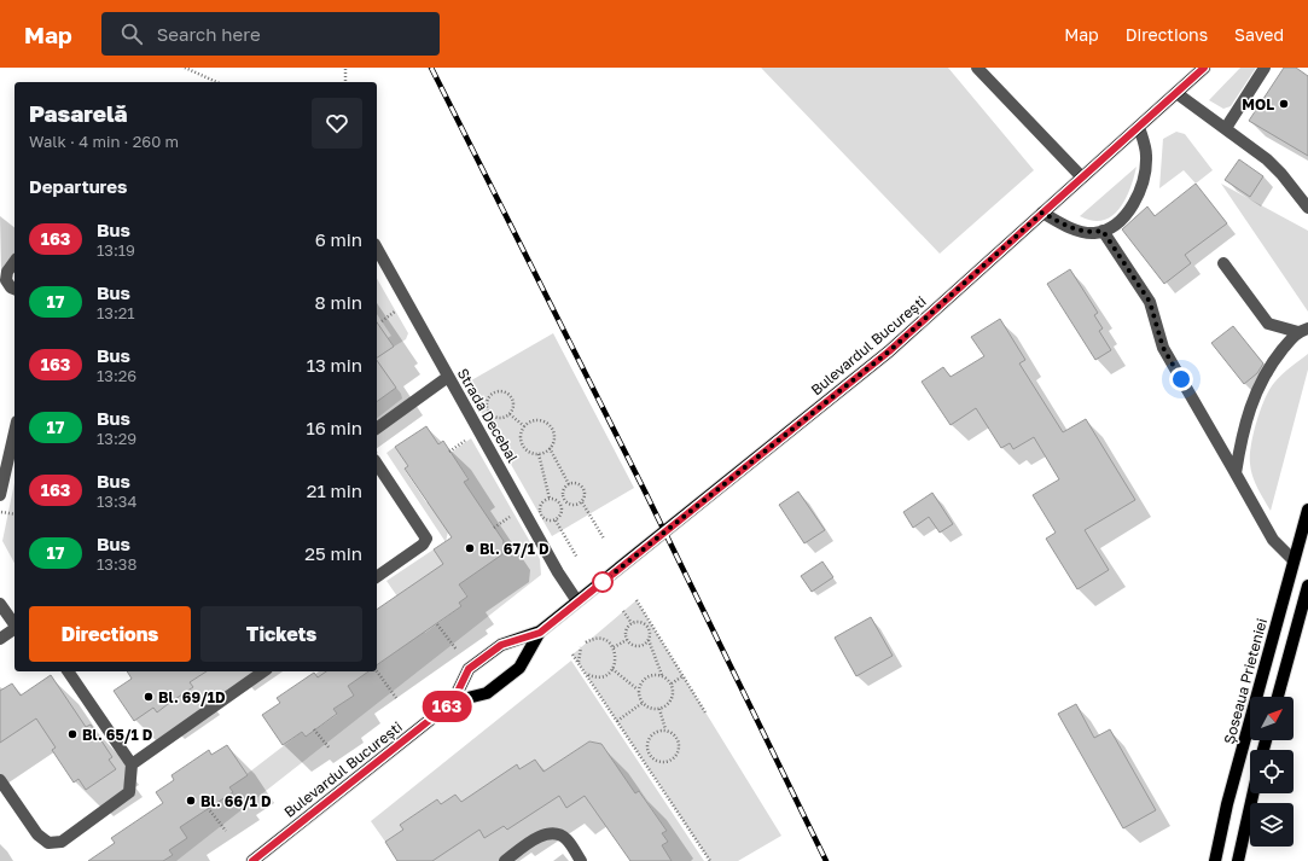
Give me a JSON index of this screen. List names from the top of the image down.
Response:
{
  "streets": {
    "main road": ["Bulevardul București", "Șoseaua Prieteniei"],
    "street": ["Strada Decebal"]
  },
  "crossings": [
    ["Bulevardul București", "Strada Decebal"]
  ],
  "places": [
    "MOL",
    "Bl. 67/1 D",
    "Bl. 69/1D",
    "Bl. 65/1 D",
    "Bl. 66/1 D"
  ],
  "lines": ["bus line 163"],
  "north": "top right",
  "page": {
    "header": "Map",
    "search": "Search here",
    "nav": ["Map", "Directions", "Saved"],
    "on_map": "163",
    "heading": [
      ["Pasarelă", "Walk · 4 min · 260 m"],
      "Departures"
    ],
    "list": [
      {
        "mark": "163",
        "name": "Bus",
        "note": "13:19",
        "value": "6 min"
      },
      {
        "mark": "17",
        "name": "Bus",
        "note": "13:21",
        "value": "8 min"
      },
      {
        "mark": "163",
        "name": "Bus",
        "note": "13:26",
        "value": "13 min"
      },
      {
        "mark": "17",
        "name": "Bus",
        "note": "13:29",
        "value": "16 min"
      },
      {
        "mark": "163",
        "name": "Bus",
        "note": "13:34",
        "value": "21 min"
      },
      {
        "mark": "17",
        "name": "Bus",
        "note": "13:38",
        "value": "25 min"
      }
    ],
    "buttons": ["Directions", "Tickets"]
  }
}
